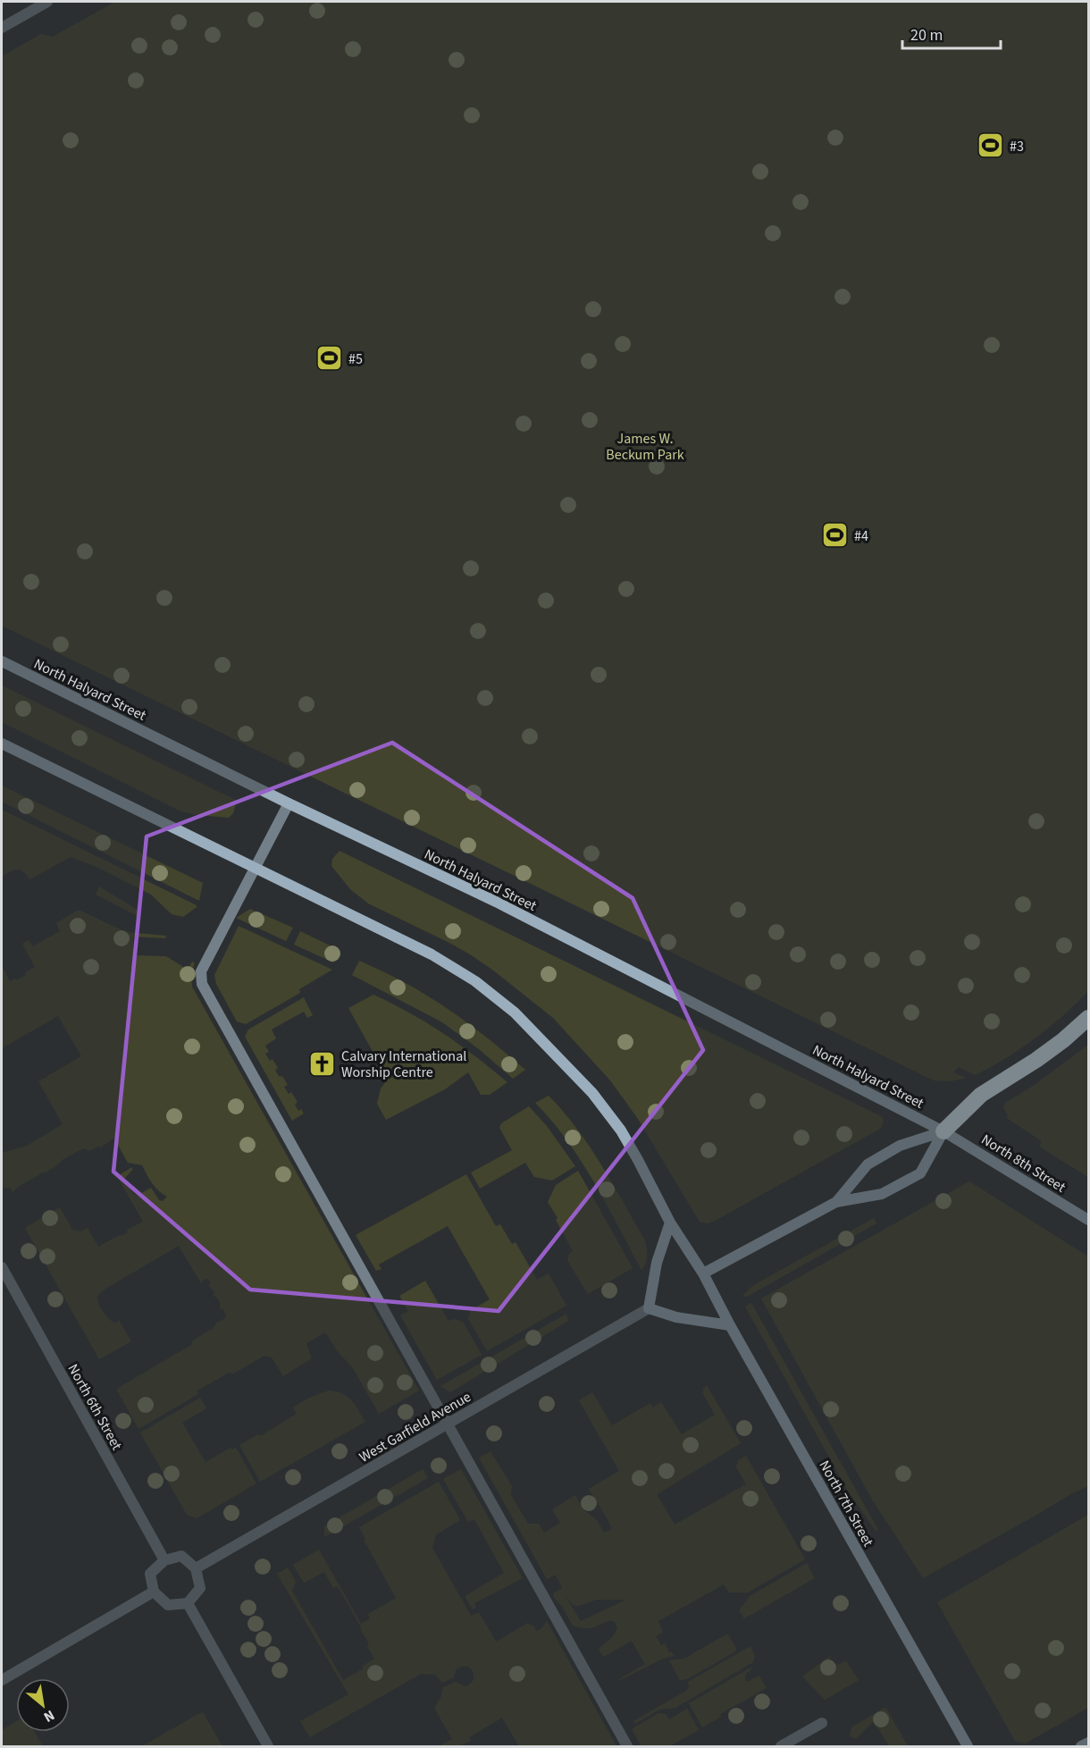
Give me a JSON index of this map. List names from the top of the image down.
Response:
{
  "streets": {
    "main road": ["North Halyard Street", "North 8th Street", "North 7th Street"],
    "street": ["North 6th Street", "West Garfield Avenue"]
  },
  "crossings": [
    ["North Halyard Street", "North 8th Street"],
    ["North 6th Street", "West Garfield Avenue"]
  ],
  "parks": ["James W. Beckum Park"],
  "places": {
    "sports": ["#3", "#5", "#4"],
    "church": ["Calvary International Worship Centre"]
  },
  "scale_bar": "20 m",
  "north": "bottom right"
}
